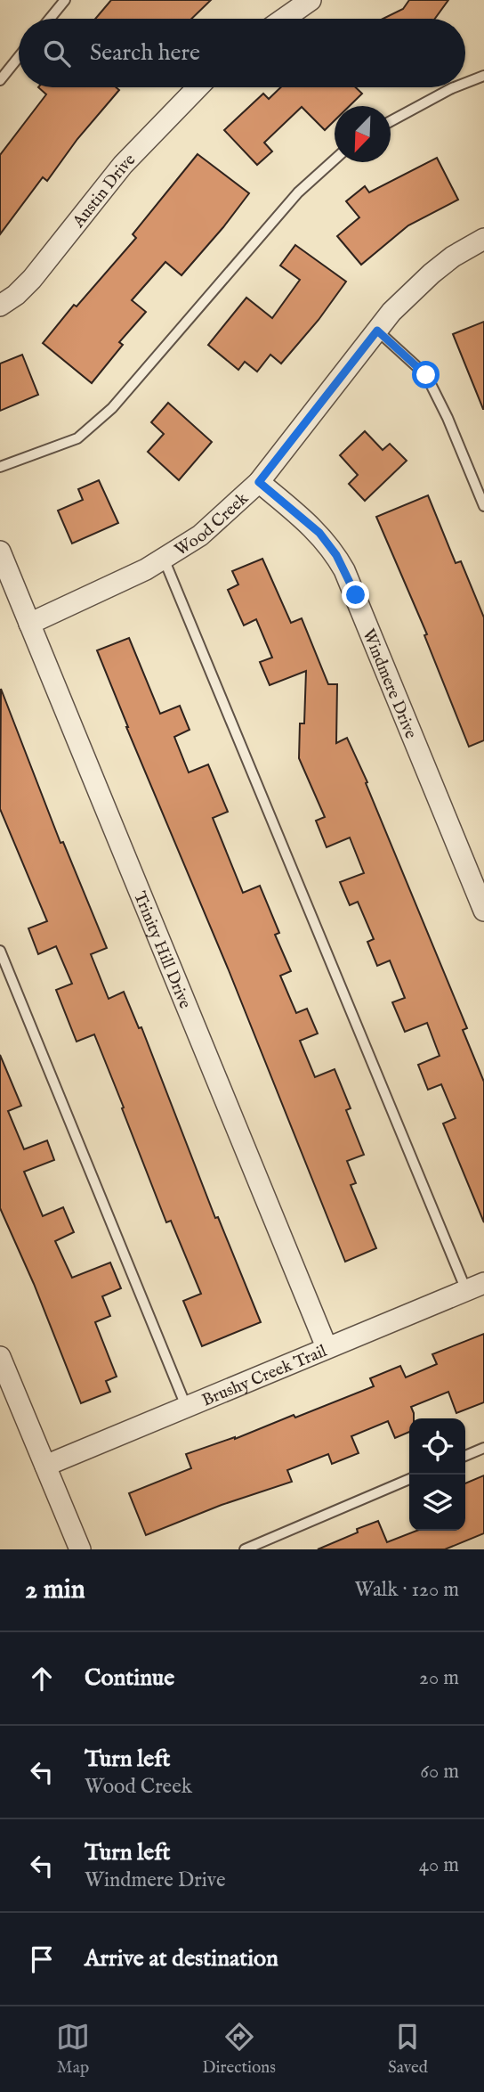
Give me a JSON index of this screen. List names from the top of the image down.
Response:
{
  "streets": {
    "street": [
      "Austin Drive",
      "Wood Creek",
      "Windmere Drive",
      "Trinity Hill Drive",
      "Brushy Creek Trail"
    ]
  },
  "crossings": [
    ["Wood Creek", "Windmere Drive"],
    ["Wood Creek", "Trinity Hill Drive"],
    ["Trinity Hill Drive", "Brushy Creek Trail"]
  ],
  "north": "bottom left",
  "page": {
    "search": "Search here",
    "heading": ["2 min", "Walk · 120 m"],
    "list": [
      ["Continue", "20 m"],
      ["Turn left", "Wood Creek", "60 m"],
      ["Turn left", "Windmere Drive", "40 m"],
      "Arrive at destination"
    ],
    "nav": ["Map", "Directions", "Saved"]
  }
}
